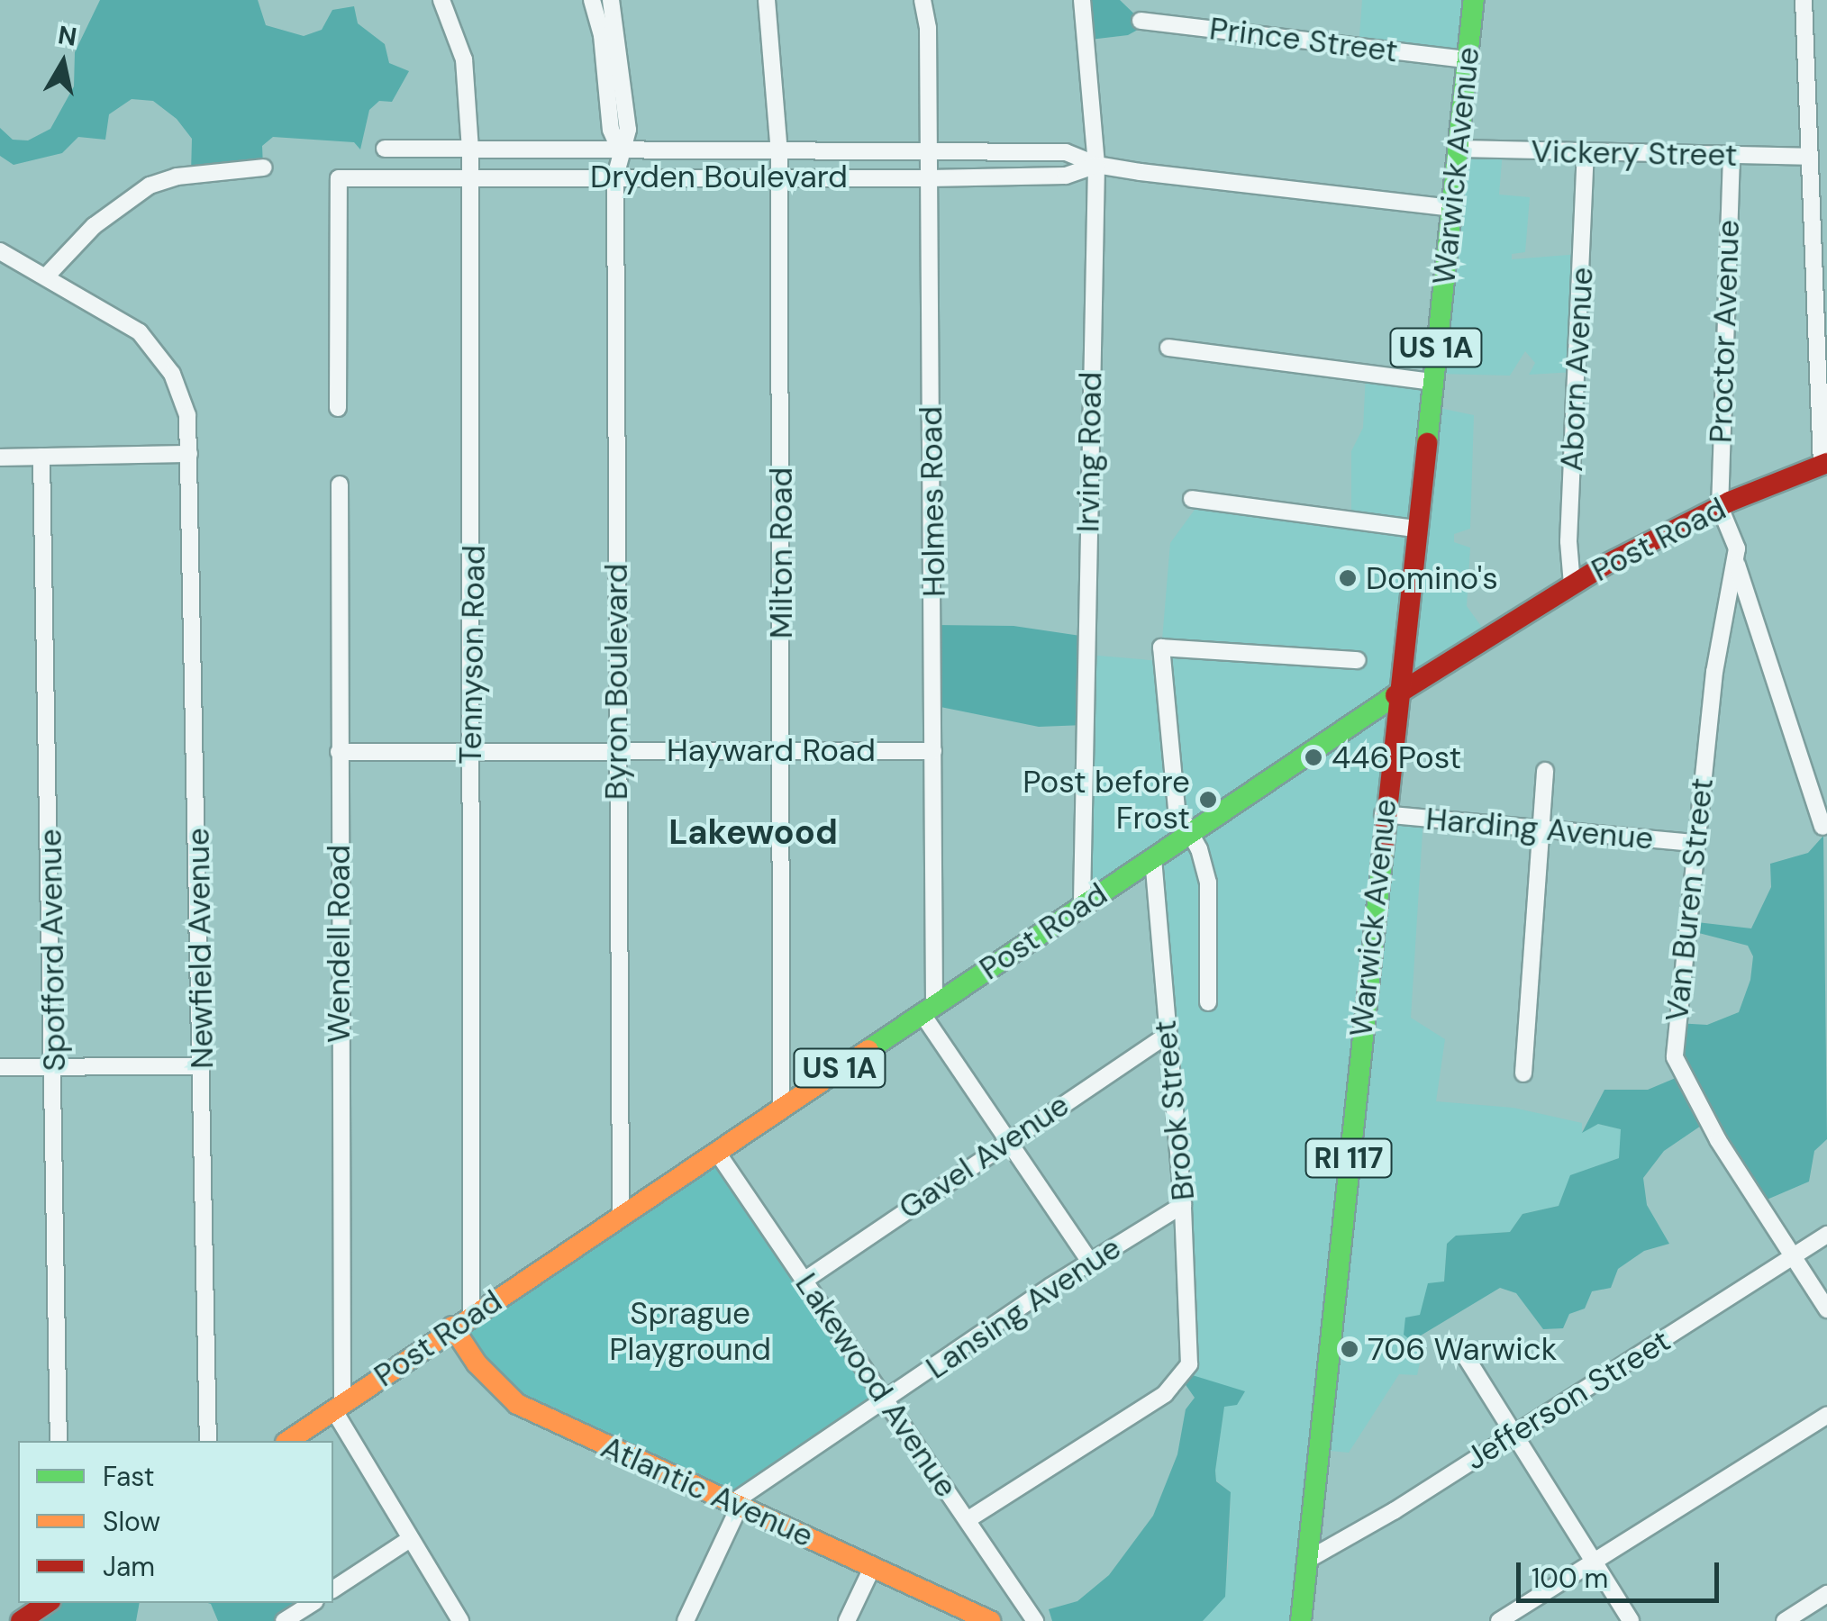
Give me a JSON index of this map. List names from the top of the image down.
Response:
{
  "streets": {
    "main road": [
      "Warwick Avenue",
      "US 1A",
      "Post Road",
      "RI 117",
      "Atlantic Avenue"
    ],
    "street": [
      "Prince Street",
      "Vickery Street",
      "Dryden Boulevard",
      "Proctor Avenue",
      "Aborn Avenue",
      "Irving Road",
      "Holmes Road",
      "Milton Road",
      "Tennyson Road",
      "Byron Boulevard",
      "Hayward Road",
      "Harding Avenue",
      "Van Buren Street",
      "Wendell Road",
      "Newfield Avenue",
      "Spofford Avenue",
      "Brook Street",
      "Gavel Avenue",
      "Lansing Avenue",
      "Lakewood Avenue",
      "Jefferson Street"
    ]
  },
  "crossings": [
    ["Prince Street", "Warwick Avenue"],
    ["Vickery Street", "Warwick Avenue"],
    ["Vickery Street", "Proctor Avenue"],
    ["Vickery Street", "Aborn Avenue"],
    ["Warwick Avenue", "Dryden Boulevard"],
    ["Warwick Avenue", "Post Road"],
    ["Warwick Avenue", "Harding Avenue"],
    ["Warwick Avenue", "Jefferson Street"],
    ["Dryden Boulevard", "Irving Road"],
    ["Dryden Boulevard", "Holmes Road"],
    ["Dryden Boulevard", "Milton Road"],
    ["Dryden Boulevard", "Tennyson Road"],
    ["Dryden Boulevard", "Byron Boulevard"],
    ["Proctor Avenue", "Post Road"],
    ["Proctor Avenue", "Van Buren Street"],
    ["Aborn Avenue", "Post Road"],
    ["Irving Road", "Post Road"],
    ["Holmes Road", "Post Road"],
    ["Holmes Road", "Hayward Road"],
    ["Post Road", "Milton Road"],
    ["Post Road", "Tennyson Road"],
    ["Post Road", "Byron Boulevard"],
    ["Post Road", "Van Buren Street"],
    ["Post Road", "Wendell Road"],
    ["Post Road", "Brook Street"],
    ["Post Road", "Lakewood Avenue"],
    ["Post Road", "Atlantic Avenue"],
    ["Milton Road", "Hayward Road"],
    ["Tennyson Road", "Hayward Road"],
    ["Byron Boulevard", "Hayward Road"],
    ["Hayward Road", "Wendell Road"],
    ["Harding Avenue", "Van Buren Street"],
    ["Van Buren Street", "Jefferson Street"],
    ["Brook Street", "Gavel Avenue"],
    ["Brook Street", "Lansing Avenue"],
    ["Brook Street", "Lakewood Avenue"],
    ["Gavel Avenue", "Lakewood Avenue"],
    ["Lansing Avenue", "Lakewood Avenue"],
    ["Lansing Avenue", "Atlantic Avenue"]
  ],
  "districts": ["Lakewood"],
  "parks": ["Sprague Playground"],
  "places": [
    "Domino's",
    "446 Post",
    "Post before Frost",
    "706 Warwick"
  ],
  "legend": ["Fast", "Slow", "Jam"],
  "scale_bar": "100 m",
  "north": "top"
}
